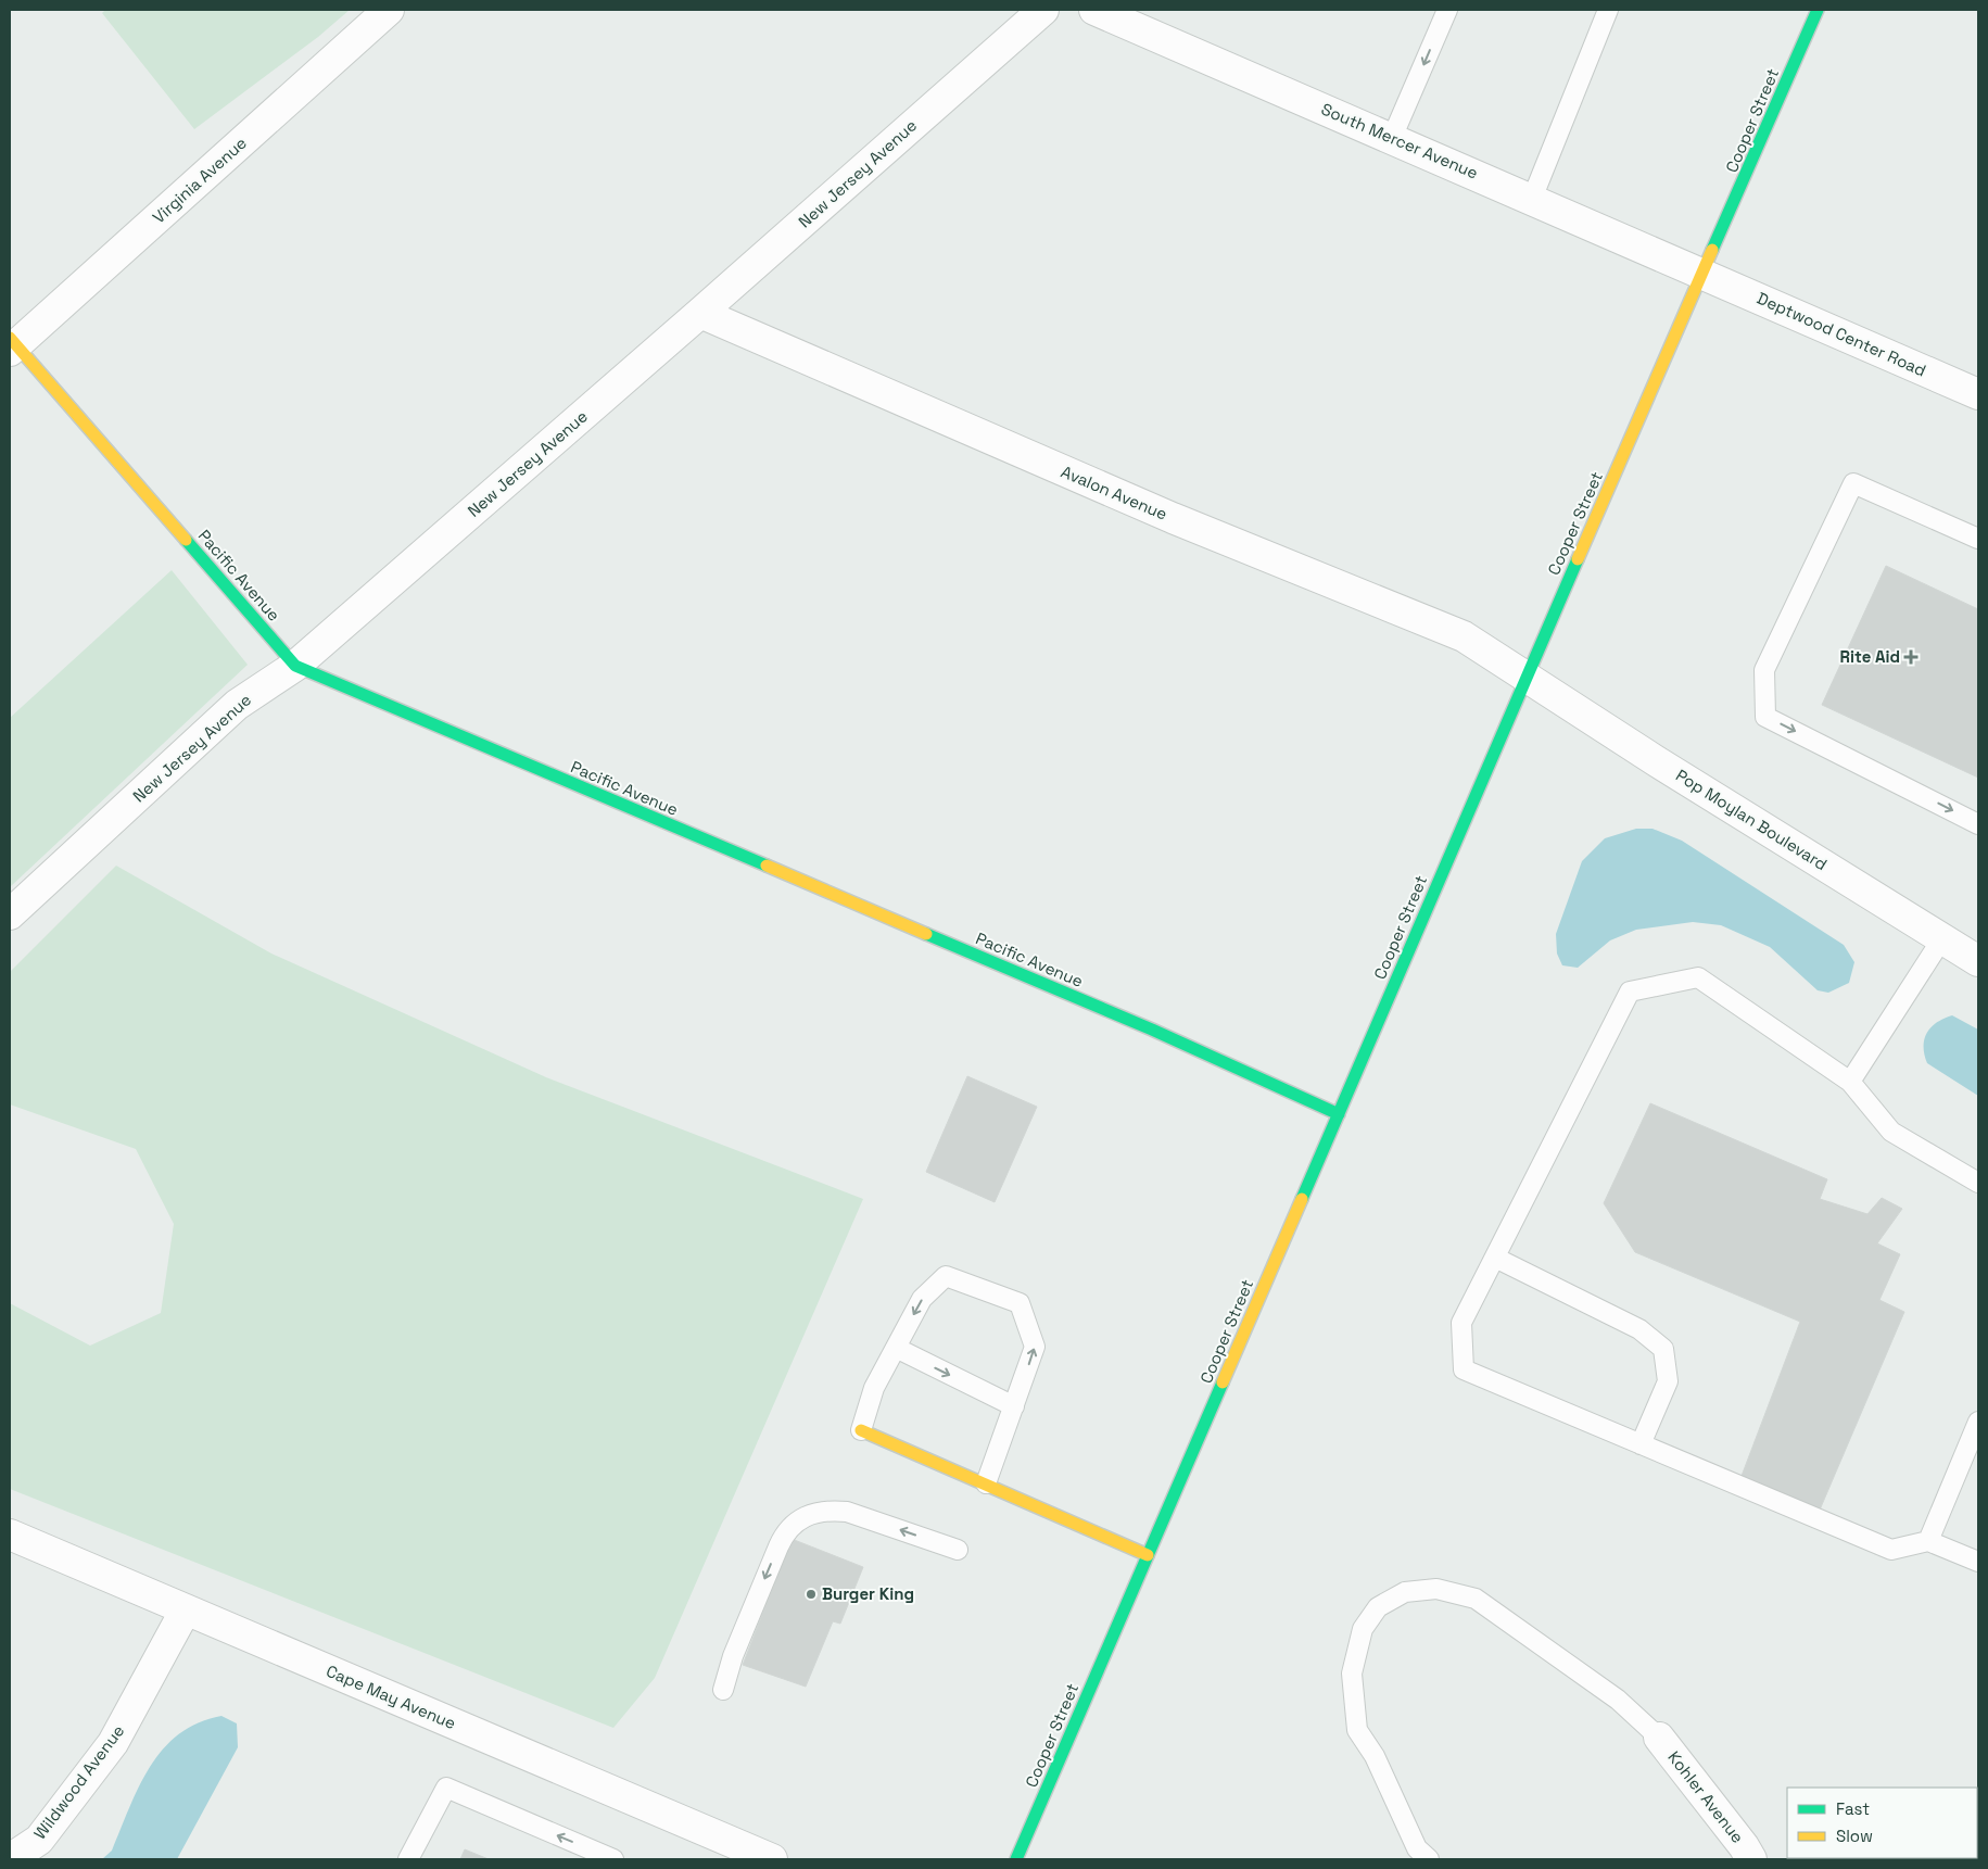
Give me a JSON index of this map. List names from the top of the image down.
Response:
{
  "streets": {
    "main road": ["Cooper Street", "Pacific Avenue"],
    "street": [
      "South Mercer Avenue",
      "New Jersey Avenue",
      "Virginia Avenue",
      "Deptwood Center Road",
      "Avalon Avenue",
      "Pop Moylan Boulevard",
      "Cape May Avenue",
      "Wildwood Avenue",
      "Kohler Avenue"
    ]
  },
  "crossings": [
    ["Cooper Street", "South Mercer Avenue"],
    ["Cooper Street", "Deptwood Center Road"],
    ["Cooper Street", "Avalon Avenue"],
    ["Cooper Street", "Pacific Avenue"],
    ["Cooper Street", "Pop Moylan Boulevard"],
    ["South Mercer Avenue", "Deptwood Center Road"],
    ["New Jersey Avenue", "Avalon Avenue"],
    ["New Jersey Avenue", "Pacific Avenue"],
    ["Virginia Avenue", "Pacific Avenue"],
    ["Avalon Avenue", "Pop Moylan Boulevard"],
    ["Cape May Avenue", "Wildwood Avenue"]
  ],
  "places": {
    "health": ["Rite Aid"],
    "other": ["Burger King"]
  },
  "legend": ["Fast", "Slow"]
}
